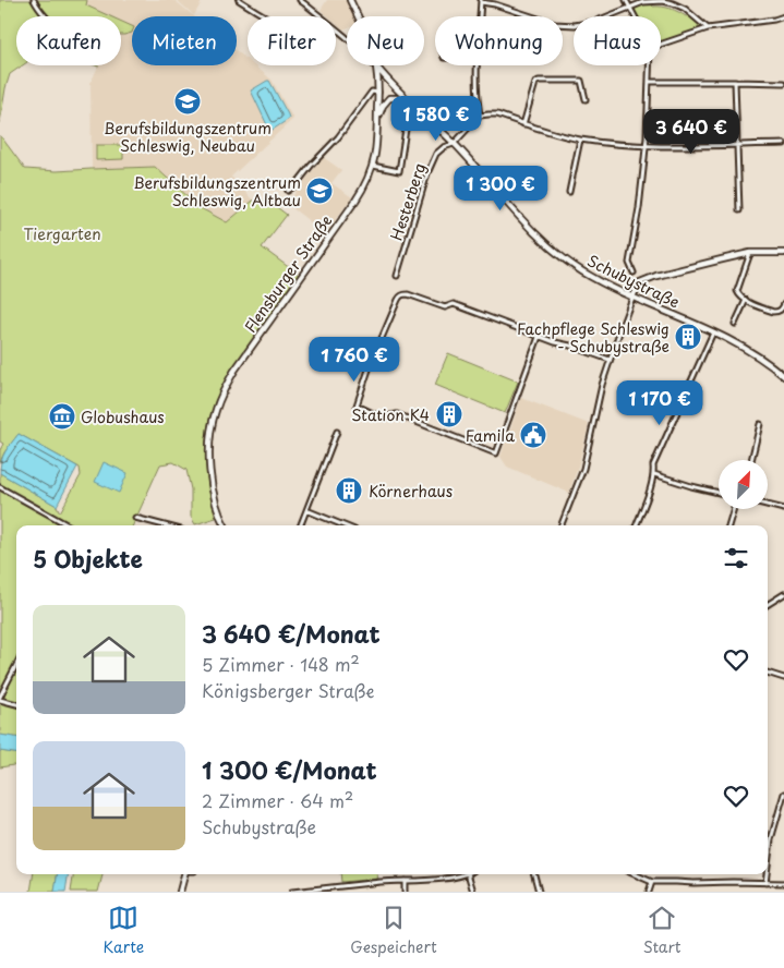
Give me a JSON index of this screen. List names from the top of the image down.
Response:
{
  "streets": {
    "street": ["Hesterberg", "Flensburger Straße", "Schubystraße"]
  },
  "crossings": [
    ["Hesterberg", "Schubystraße"],
    ["Flensburger Straße", "Schubystraße"]
  ],
  "parks": ["Tiergarten"],
  "places": {
    "school or university": ["Berufsbildungszentrum Schleswig, Neubau", "Berufsbildungszentrum Schleswig, Altbau"],
    "building": ["Fachpflege Schleswig - Schubystraße", "Station K4", "Körnerhaus"],
    "museum": ["Globushaus"],
    "public building": ["Famila"]
  },
  "north": "top right",
  "page": {
    "chip": [
      "Kaufen",
      "Mieten",
      "Filter",
      "Neu",
      "Wohnung",
      "Haus"
    ],
    "price": [
      "1 580 €",
      "3 640 €",
      "1 300 €",
      "1 760 €",
      "1 170 €"
    ],
    "heading": "5 Objekte",
    "list": [
      {
        "name": "3 640 €/Monat",
        "note": "5 Zimmer · 148 m² · Königsberger Straße"
      },
      {
        "name": "1 300 €/Monat",
        "note": "2 Zimmer · 64 m² · Schubystraße"
      }
    ],
    "tabs": ["Karte", "Gespeichert", "Start"]
  }
}
